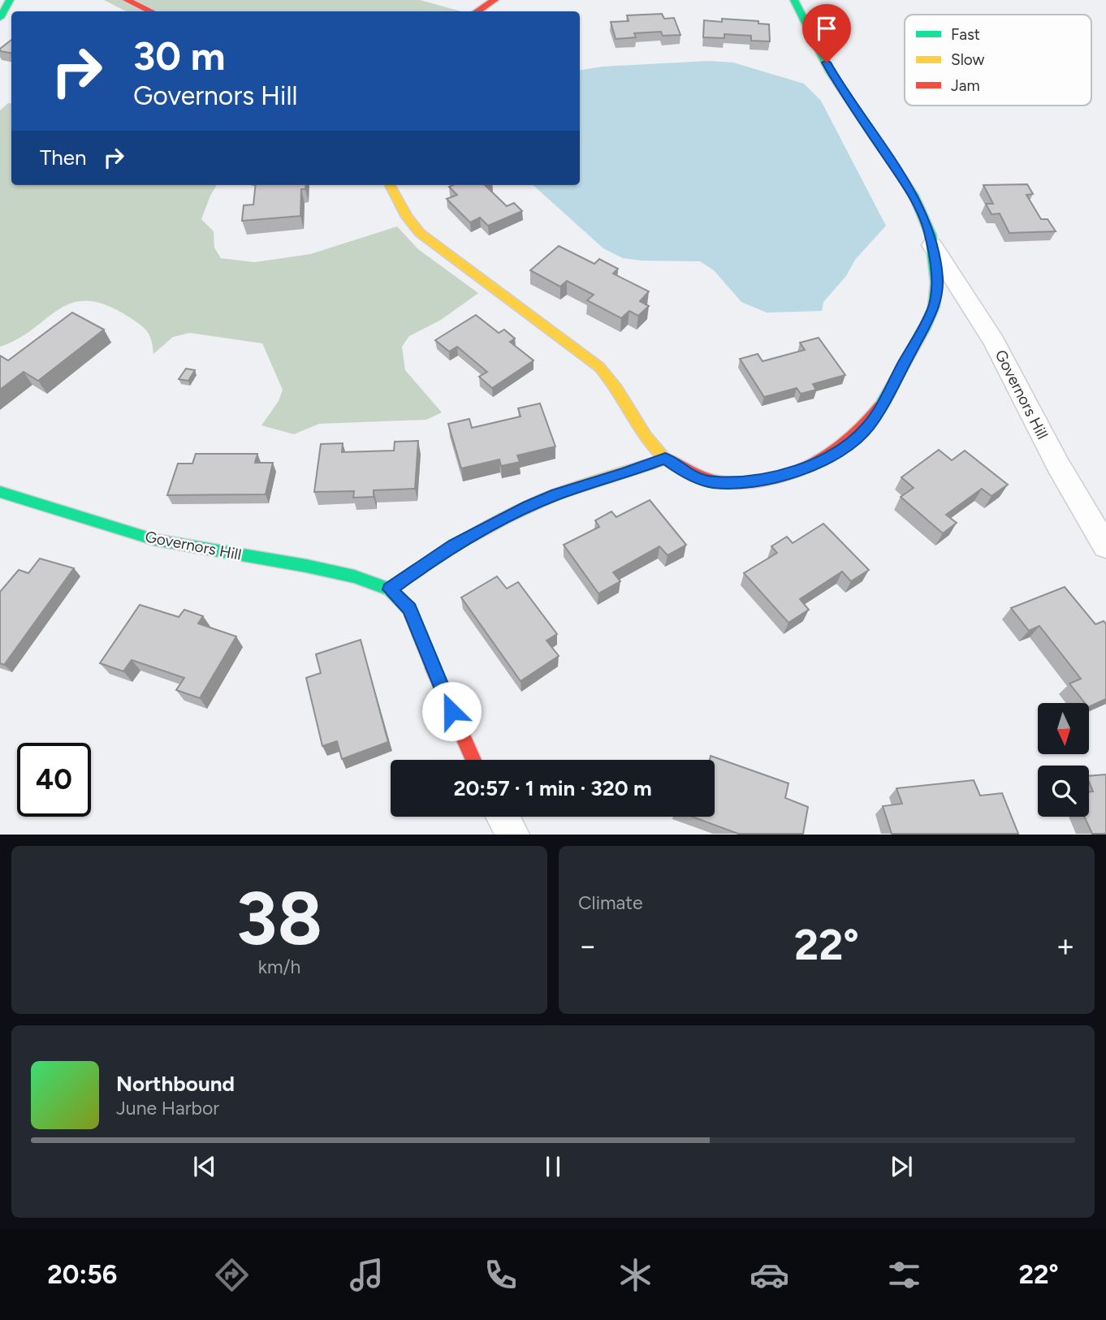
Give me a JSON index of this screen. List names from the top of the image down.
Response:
{
  "streets": {
    "street": ["Governors Hill"]
  },
  "legend": ["Fast", "Slow", "Jam"],
  "north": "bottom",
  "page": {
    "turn": ["30 m", "Governors Hill"],
    "then": "Then",
    "limit": "40",
    "trip": "20:57 · 1 min · 320 m",
    "tile": [
      ["38", "km/h"],
      "Climate"
    ],
    "heat": ["−", "22°", "+"],
    "song": ["Northbound", "June Harbor"],
    "tabs": ["20:56", "22°"]
  }
}
